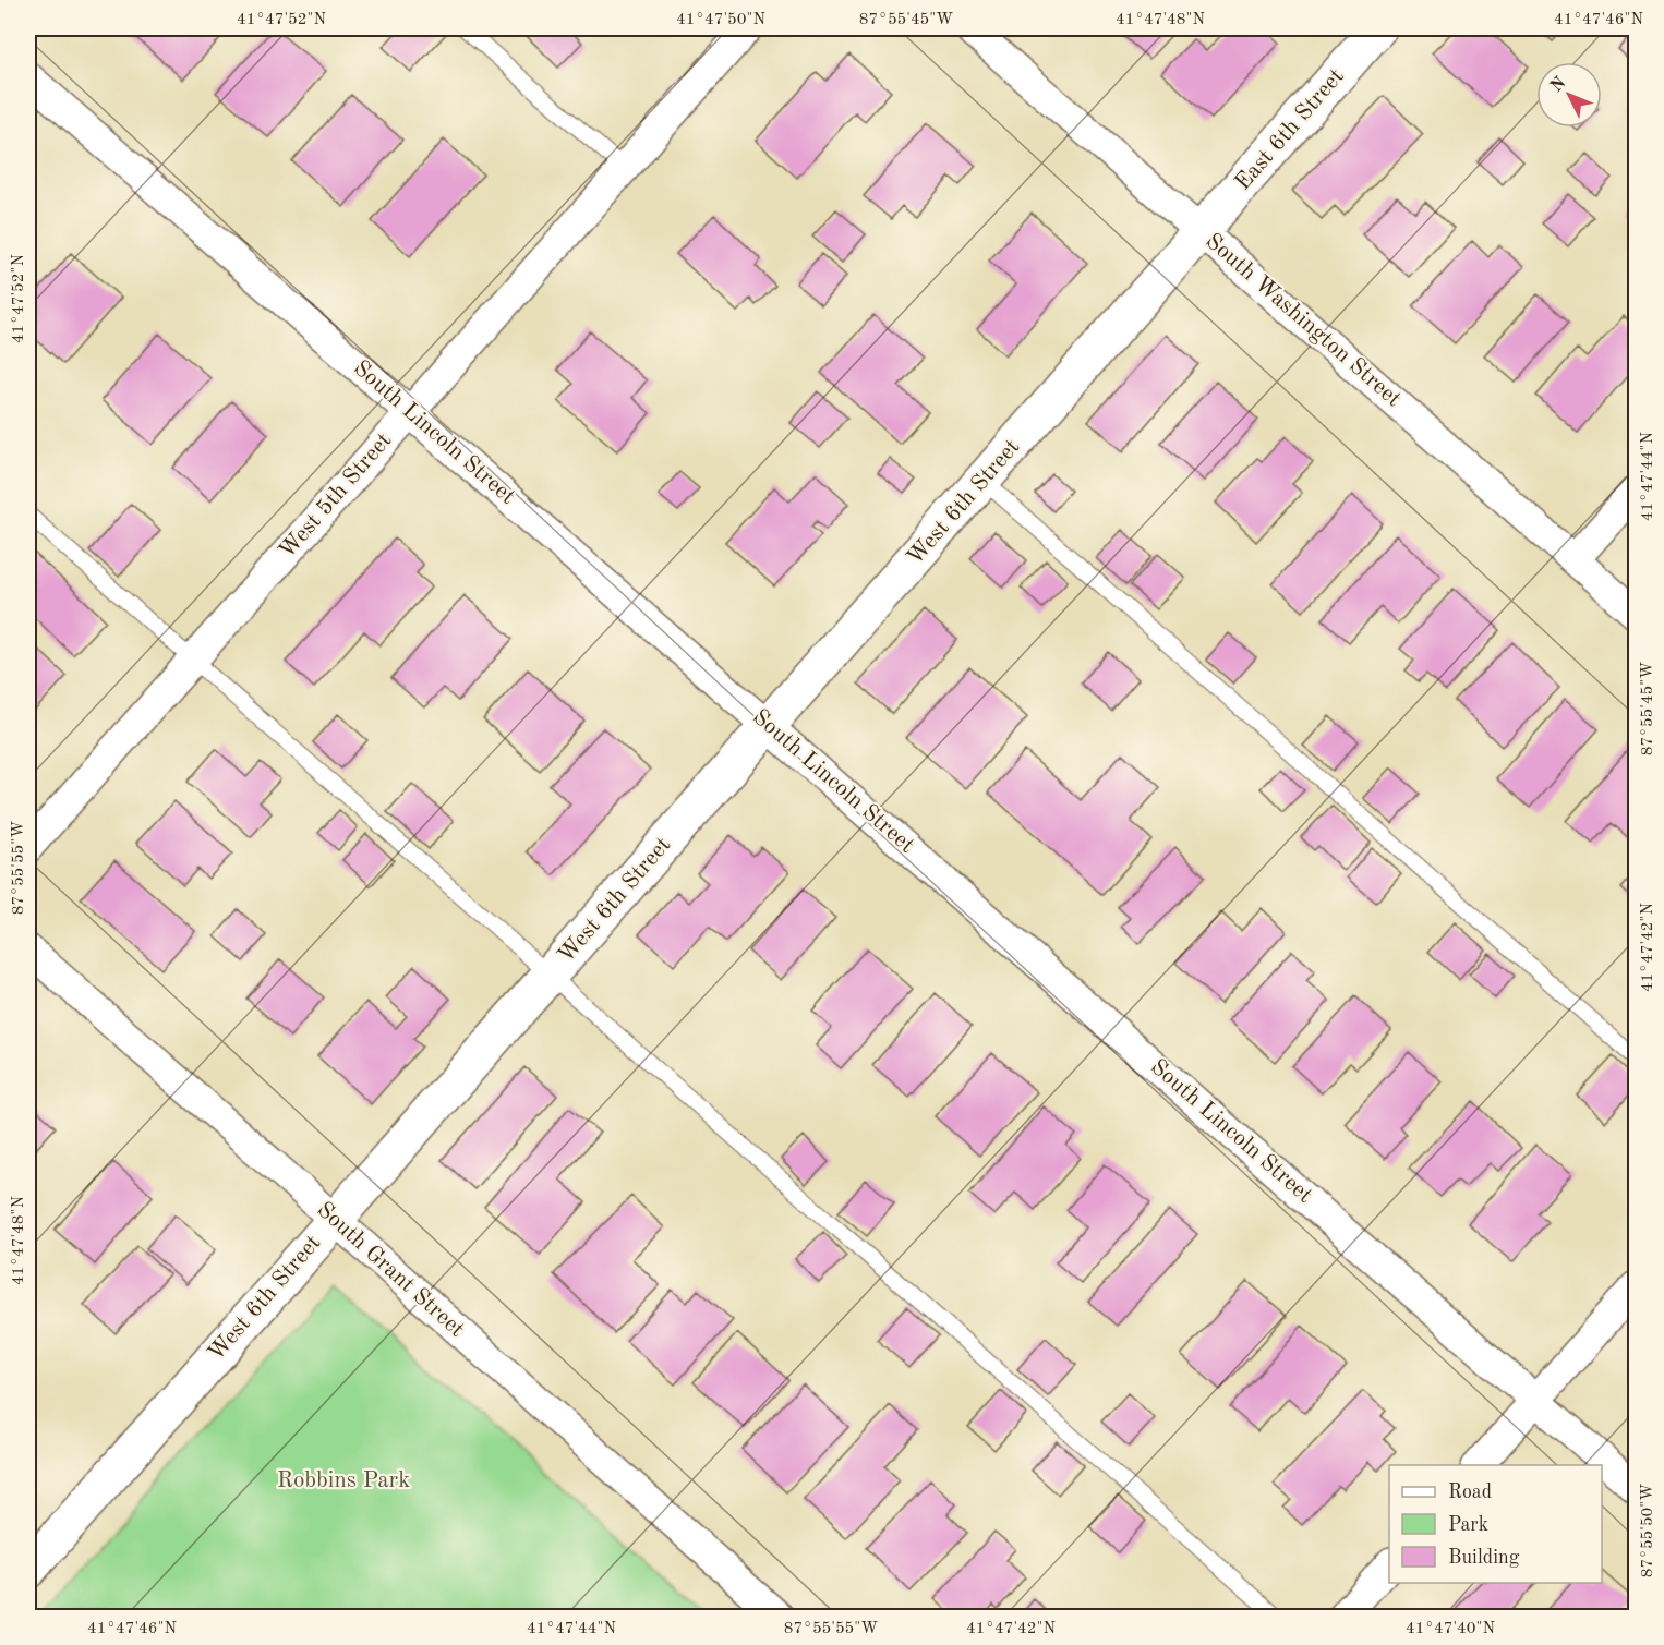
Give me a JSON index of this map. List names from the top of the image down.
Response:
{
  "streets": {
    "street": [
      "East 6th Street",
      "South Washington Street",
      "South Lincoln Street",
      "West 5th Street",
      "West 6th Street",
      "South Grant Street"
    ]
  },
  "crossings": [
    ["East 6th Street", "South Washington Street"],
    ["East 6th Street", "West 6th Street"],
    ["South Washington Street", "West 6th Street"],
    ["South Lincoln Street", "West 5th Street"],
    ["South Lincoln Street", "West 6th Street"],
    ["West 6th Street", "South Grant Street"]
  ],
  "parks": ["Robbins Park"],
  "legend": ["Road", "Park", "Building"],
  "north": "top left",
  "coordinates": [
    "41°47'52\"N",
    "41°47'50\"N",
    "87°55'45\"W",
    "41°47'48\"N",
    "41°47'46\"N",
    "41°47'44\"N",
    "87°55'55\"W",
    "41°47'42\"N",
    "87°55'50\"W",
    "41°47'40\"N"
  ]
}
